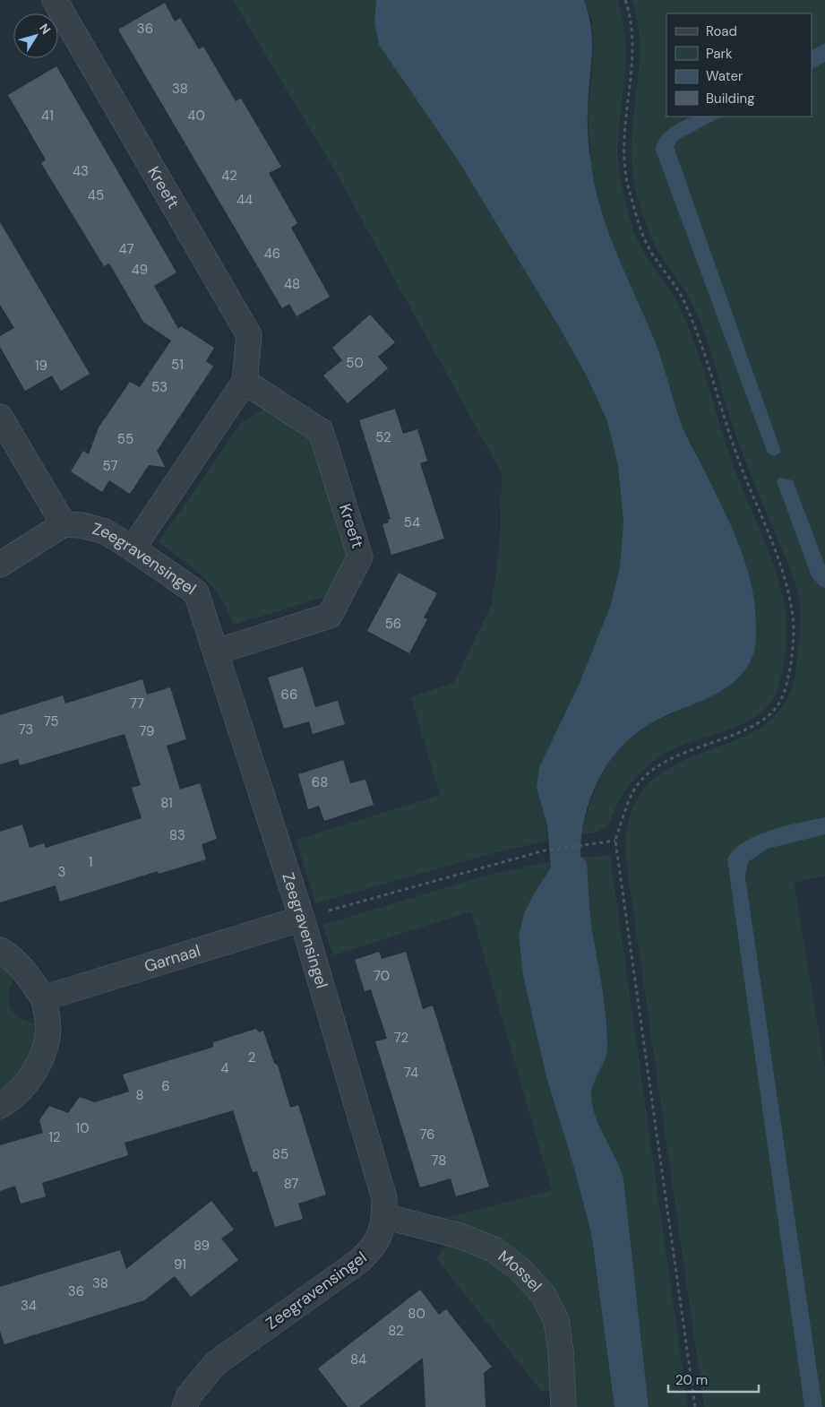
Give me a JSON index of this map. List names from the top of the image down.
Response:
{
  "streets": {
    "street": [
      "Kreeft",
      "Zeegravensingel",
      "Garnaal",
      "Mossel"
    ]
  },
  "crossings": [
    ["Kreeft", "Zeegravensingel"],
    ["Zeegravensingel", "Garnaal"],
    ["Zeegravensingel", "Mossel"]
  ],
  "house_numbers": [
    "36",
    "38",
    "41",
    "40",
    "43",
    "42",
    "45",
    "44",
    "47",
    "46",
    "49",
    "48",
    "50",
    "51",
    "19",
    "53",
    "52",
    "55",
    "57",
    "54",
    "56",
    "66",
    "77",
    "75",
    "73",
    "79",
    "68",
    "81",
    "83",
    "1",
    "3",
    "70",
    "72",
    "2",
    "4",
    "74",
    "6",
    "8",
    "10",
    "76",
    "12",
    "85",
    "78",
    "87",
    "89",
    "91",
    "38",
    "36",
    "34",
    "80",
    "82",
    "84"
  ],
  "legend": [
    "Road",
    "Park",
    "Water",
    "Building"
  ],
  "scale_bar": "20 m",
  "north": "top right"
}
